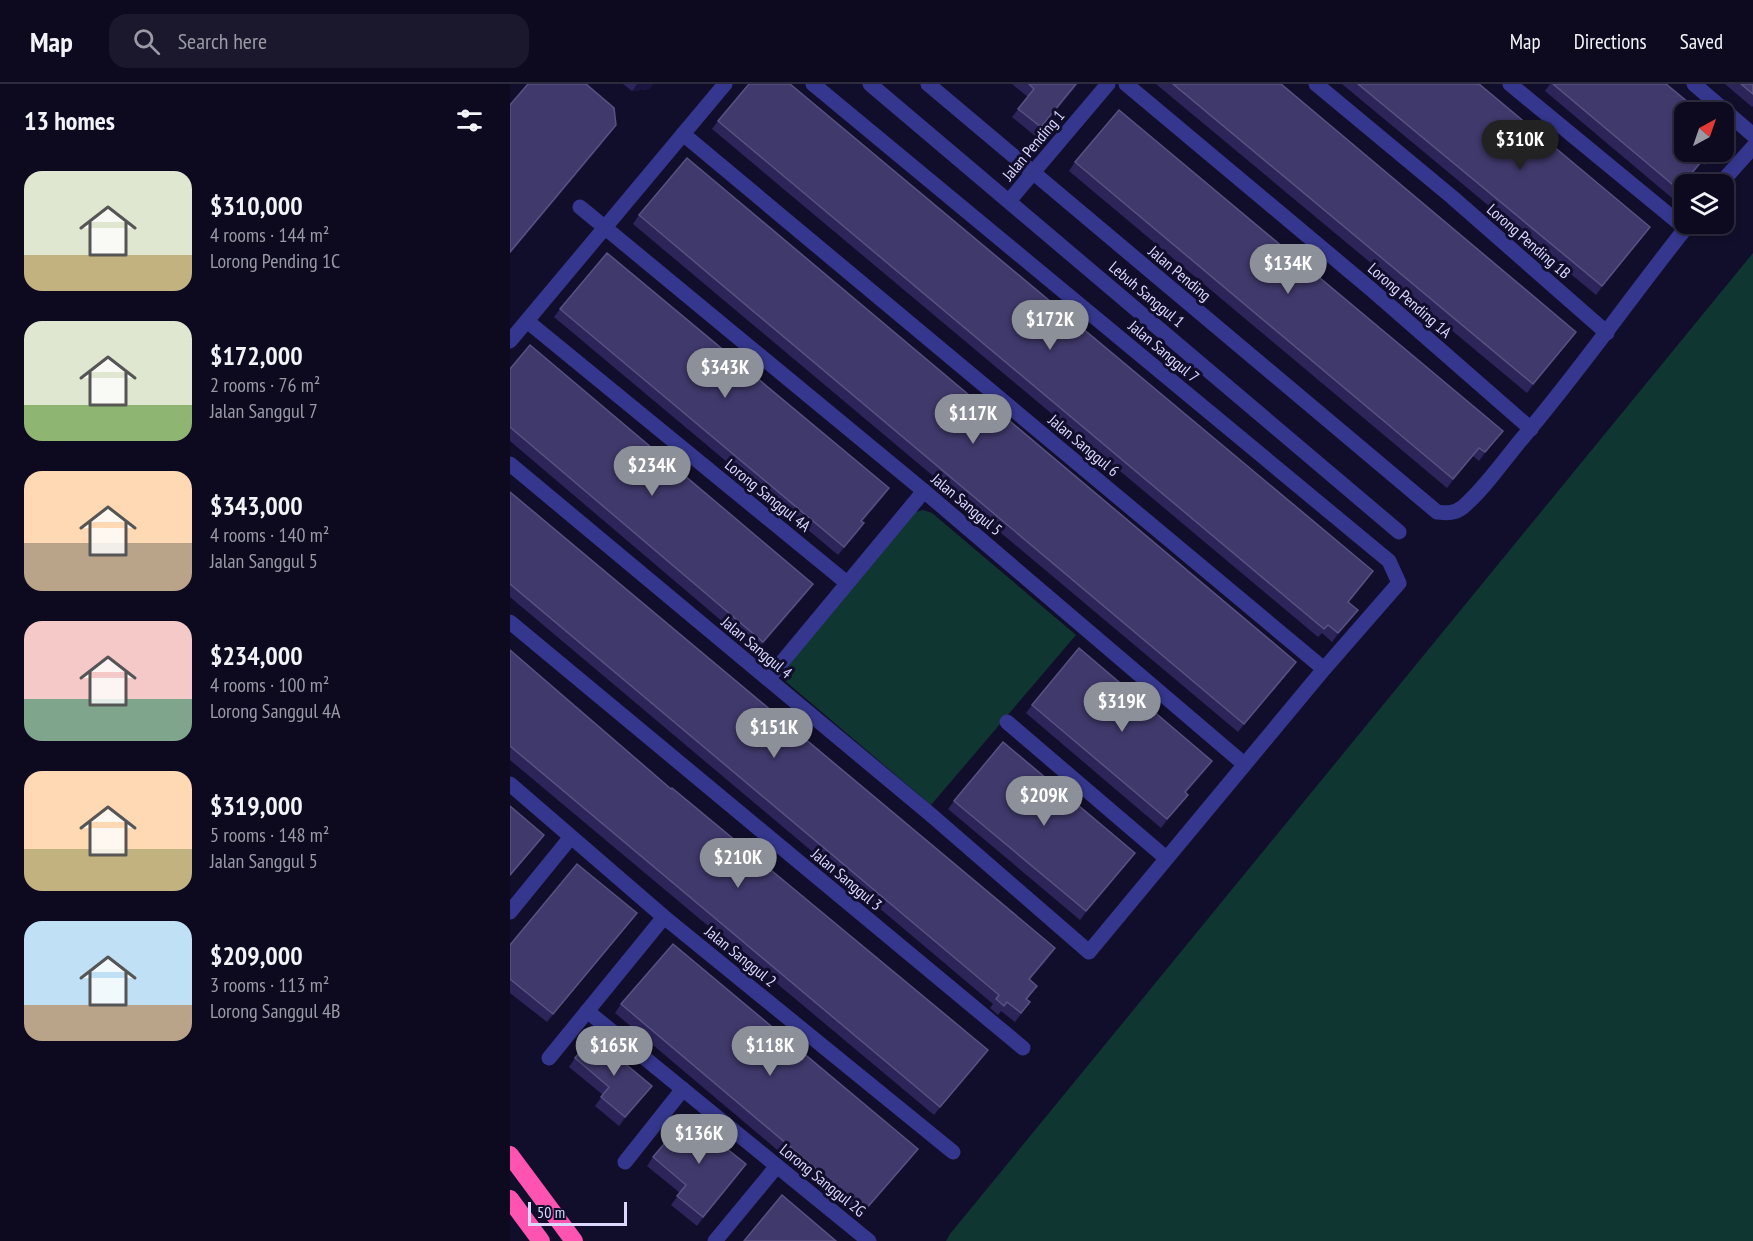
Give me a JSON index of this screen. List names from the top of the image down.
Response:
{
  "streets": {
    "street": [
      "Jalan Pending 1",
      "Lorong Pending 1B",
      "Jalan Pending",
      "Lebuh Sanggul 1",
      "Lorong Pending 1A",
      "Jalan Sanggul 7",
      "Jalan Sanggul 6",
      "Lorong Sanggul 4A",
      "Jalan Sanggul 5",
      "Jalan Sanggul 4",
      "Jalan Sanggul 3",
      "Jalan Sanggul 2",
      "Lorong Sanggul 2G"
    ]
  },
  "crossings": [
    ["Jalan Pending 1", "Jalan Pending"],
    ["Jalan Pending 1", "Lebuh Sanggul 1"],
    ["Jalan Pending", "Lorong Pending 1A"],
    ["Jalan Sanggul 7", "Jalan Sanggul 6"]
  ],
  "scale_bar": "50 m",
  "north": "top right",
  "page": {
    "header": "Map",
    "search": "Search here",
    "nav": ["Map", "Directions", "Saved"],
    "heading": "13 homes",
    "price": [
      "$310K",
      "$134K",
      "$172K",
      "$343K",
      "$117K",
      "$234K",
      "$319K",
      "$151K",
      "$209K",
      "$210K",
      "$165K",
      "$118K",
      "$136K"
    ],
    "list": [
      {
        "name": "$310,000",
        "note": "4 rooms · 144 m² · Lorong Pending 1C"
      },
      {
        "name": "$172,000",
        "note": "2 rooms · 76 m² · Jalan Sanggul 7"
      },
      {
        "name": "$343,000",
        "note": "4 rooms · 140 m² · Jalan Sanggul 5"
      },
      {
        "name": "$234,000",
        "note": "4 rooms · 100 m² · Lorong Sanggul 4A"
      },
      {
        "name": "$319,000",
        "note": "5 rooms · 148 m² · Jalan Sanggul 5"
      },
      {
        "name": "$209,000",
        "note": "3 rooms · 113 m² · Lorong Sanggul 4B"
      }
    ],
    "scale": "50 m"
  }
}
